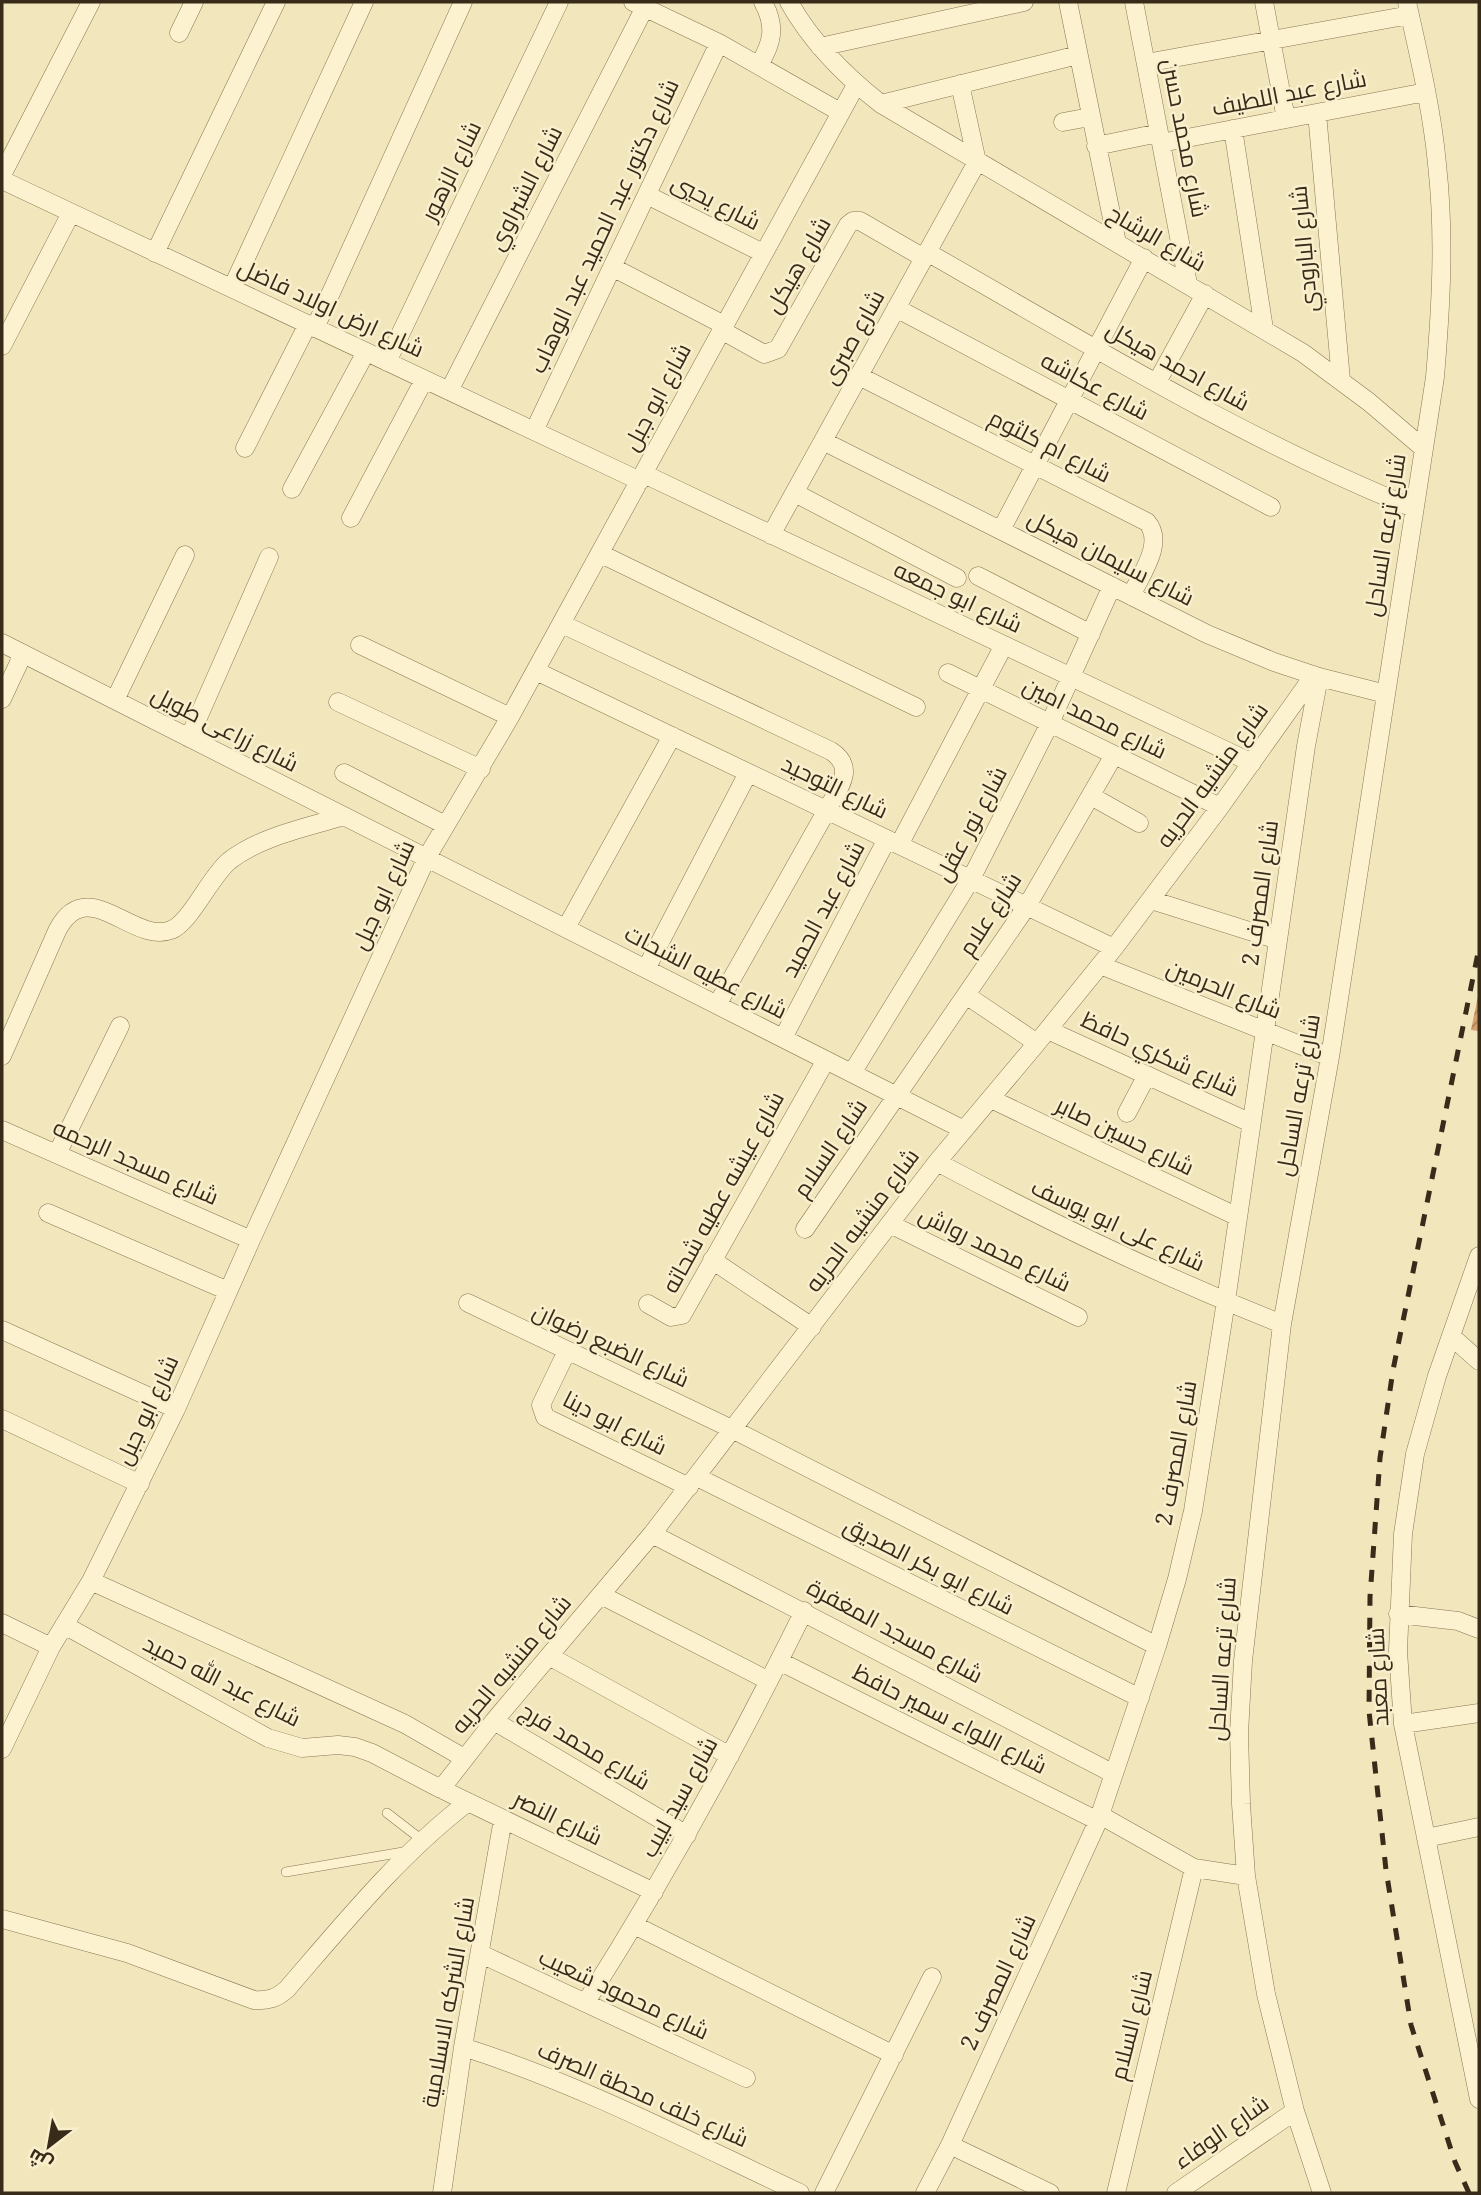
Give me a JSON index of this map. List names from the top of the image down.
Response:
{
  "streets": {
    "street": [
      "شارع عبد اللطيف",
      "شارع محمد حسن",
      "شارع الزهور",
      "شارع الشبراوي",
      "شارع يحيي",
      "شارع دكتور عبد الحميد عبد الوهاب",
      "شارع الرشاح",
      "شارع البارودي",
      "شارع هيكل",
      "شارع ارض اولاد فاضل",
      "شارع صبرى",
      "شارع احمد هيكل",
      "شارع عكاشه",
      "شارع ابو جبل",
      "شارع ام كلثوم",
      "شارع ترعه الساحل",
      "شارع سليمان هيكل",
      "شارع ابو جمعه",
      "شارع محمد امين",
      "شارع زراعى طويل",
      "شارع منشيه الحريه",
      "شارع التوحيد",
      "شارع نور عقل",
      "شارع المصرف 2",
      "شارع عبد الحميد",
      "شارع علام",
      "شارع عطيه الشحات",
      "شارع الحرمين",
      "شارع شكري حافظ",
      "شارع حسين صابر",
      "شارع السلام",
      "شارع مسجد الرحمه",
      "شارع عيشه عطيه شحاته",
      "شارع على ابو يوسف",
      "شارع محمد رواش",
      "شارع الضبع رضوان",
      "شارع ابو دينا",
      "شارع ابو بكر الصديق",
      "شارع مسجد المغفرة",
      "شارع معبد",
      "شارع عبد الله حميد",
      "شارع اللواء سمير حافظ",
      "شارع محمد فرج",
      "شارع سيد لبيب",
      "شارع النصر",
      "شارع محمود شعيب",
      "شارع الشركه الاسلامية",
      "شارع خلف محطة الصرف",
      "شارع الوفاء"
    ]
  },
  "crossings": [
    ["شارع عبد اللطيف", "شارع محمد حسن"],
    ["شارع عبد اللطيف", "شارع البارودي"],
    ["شارع عبد اللطيف", "شارع ترعه الساحل"],
    ["شارع محمد حسن", "شارع الرشاح"],
    ["شارع الزهور", "شارع ارض اولاد فاضل"],
    ["شارع الشبراوي", "شارع ارض اولاد فاضل"],
    ["شارع يحيي", "شارع دكتور عبد الحميد عبد الوهاب"],
    ["شارع يحيي", "شارع ابو جبل"],
    ["شارع دكتور عبد الحميد عبد الوهاب", "شارع ارض اولاد فاضل"],
    ["شارع الرشاح", "شارع البارودي"],
    ["شارع الرشاح", "شارع صبرى"],
    ["شارع الرشاح", "شارع ابو جبل"],
    ["شارع الرشاح", "شارع ترعه الساحل"],
    ["شارع هيكل", "شارع صبرى"],
    ["شارع هيكل", "شارع احمد هيكل"],
    ["شارع هيكل", "شارع ابو جبل"],
    ["شارع ارض اولاد فاضل", "شارع ابو جبل"],
    ["شارع ارض اولاد فاضل", "شارع ابو جمعه"],
    ["شارع صبرى", "شارع احمد هيكل"],
    ["شارع صبرى", "شارع عكاشه"],
    ["شارع صبرى", "شارع ام كلثوم"],
    ["شارع صبرى", "شارع سليمان هيكل"],
    ["شارع صبرى", "شارع ابو جمعه"],
    ["شارع احمد هيكل", "شارع ترعه الساحل"],
    ["شارع ابو جبل", "شارع ابو جمعه"],
    ["شارع ابو جبل", "شارع زراعى طويل"],
    ["شارع ابو جبل", "شارع التوحيد"],
    ["شارع ابو جبل", "شارع عطيه الشحات"],
    ["شارع ابو جبل", "شارع مسجد الرحمه"],
    ["شارع ابو جبل", "شارع عبد الله حميد"],
    ["شارع ام كلثوم", "شارع سليمان هيكل"],
    ["شارع ترعه الساحل", "شارع سليمان هيكل"],
    ["شارع ترعه الساحل", "شارع الحرمين"],
    ["شارع ترعه الساحل", "شارع على ابو يوسف"],
    ["شارع ترعه الساحل", "شارع الوفاء"],
    ["شارع سليمان هيكل", "شارع منشيه الحريه"],
    ["شارع سليمان هيكل", "شارع نور عقل"],
    ["شارع سليمان هيكل", "شارع المصرف 2"],
    ["شارع ابو جمعه", "شارع منشيه الحريه"],
    ["شارع ابو جمعه", "شارع نور عقل"],
    ["شارع ابو جمعه", "شارع عبد الحميد"],
    ["شارع محمد امين", "شارع منشيه الحريه"],
    ["شارع محمد امين", "شارع نور عقل"],
    ["شارع محمد امين", "شارع عبد الحميد"],
    ["شارع محمد امين", "شارع علام"],
    ["شارع زراعى طويل", "شارع عطيه الشحات"],
    ["شارع منشيه الحريه", "شارع التوحيد"],
    ["شارع منشيه الحريه", "شارع المصرف 2"],
    ["شارع منشيه الحريه", "شارع عطيه الشحات"],
    ["شارع منشيه الحريه", "شارع الحرمين"],
    ["شارع منشيه الحريه", "شارع شكري حافظ"],
    ["شارع منشيه الحريه", "شارع حسين صابر"],
    ["شارع منشيه الحريه", "شارع على ابو يوسف"],
    ["شارع منشيه الحريه", "شارع محمد رواش"],
    ["شارع منشيه الحريه", "شارع الضبع رضوان"],
    ["شارع منشيه الحريه", "شارع ابو دينا"],
    ["شارع منشيه الحريه", "شارع ابو بكر الصديق"],
    ["شارع منشيه الحريه", "شارع مسجد المغفرة"],
    ["شارع منشيه الحريه", "شارع عبد الله حميد"],
    ["شارع منشيه الحريه", "شارع محمد فرج"],
    ["شارع منشيه الحريه", "شارع النصر"],
    ["شارع التوحيد", "شارع نور عقل"],
    ["شارع التوحيد", "شارع عبد الحميد"],
    ["شارع التوحيد", "شارع علام"],
    ["شارع نور عقل", "شارع عطيه الشحات"],
    ["شارع المصرف 2", "شارع الحرمين"],
    ["شارع المصرف 2", "شارع شكري حافظ"],
    ["شارع المصرف 2", "شارع حسين صابر"],
    ["شارع المصرف 2", "شارع على ابو يوسف"],
    ["شارع المصرف 2", "شارع الضبع رضوان"],
    ["شارع المصرف 2", "شارع ابو بكر الصديق"],
    ["شارع المصرف 2", "شارع مسجد المغفرة"],
    ["شارع المصرف 2", "شارع اللواء سمير حافظ"],
    ["شارع عبد الحميد", "شارع عطيه الشحات"],
    ["شارع علام", "شارع عطيه الشحات"],
    ["شارع علام", "شارع شكري حافظ"],
    ["شارع علام", "شارع السلام"],
    ["شارع عطيه الشحات", "شارع السلام"],
    ["شارع عطيه الشحات", "شارع عيشه عطيه شحاته"],
    ["شارع السلام", "شارع اللواء سمير حافظ"],
    ["شارع الضبع رضوان", "شارع ابو دينا"],
    ["شارع ابو دينا", "شارع ابو بكر الصديق"],
    ["شارع مسجد المغفرة", "شارع سيد لبيب"],
    ["شارع عبد الله حميد", "شارع النصر"],
    ["شارع اللواء سمير حافظ", "شارع سيد لبيب"],
    ["شارع محمد فرج", "شارع سيد لبيب"],
    ["شارع سيد لبيب", "شارع النصر"],
    ["شارع سيد لبيب", "شارع محمود شعيب"],
    ["شارع النصر", "شارع الشركه الاسلامية"],
    ["شارع محمود شعيب", "شارع الشركه الاسلامية"],
    ["شارع الشركه الاسلامية", "شارع خلف محطة الصرف"]
  ],
  "north": "bottom left"
}
